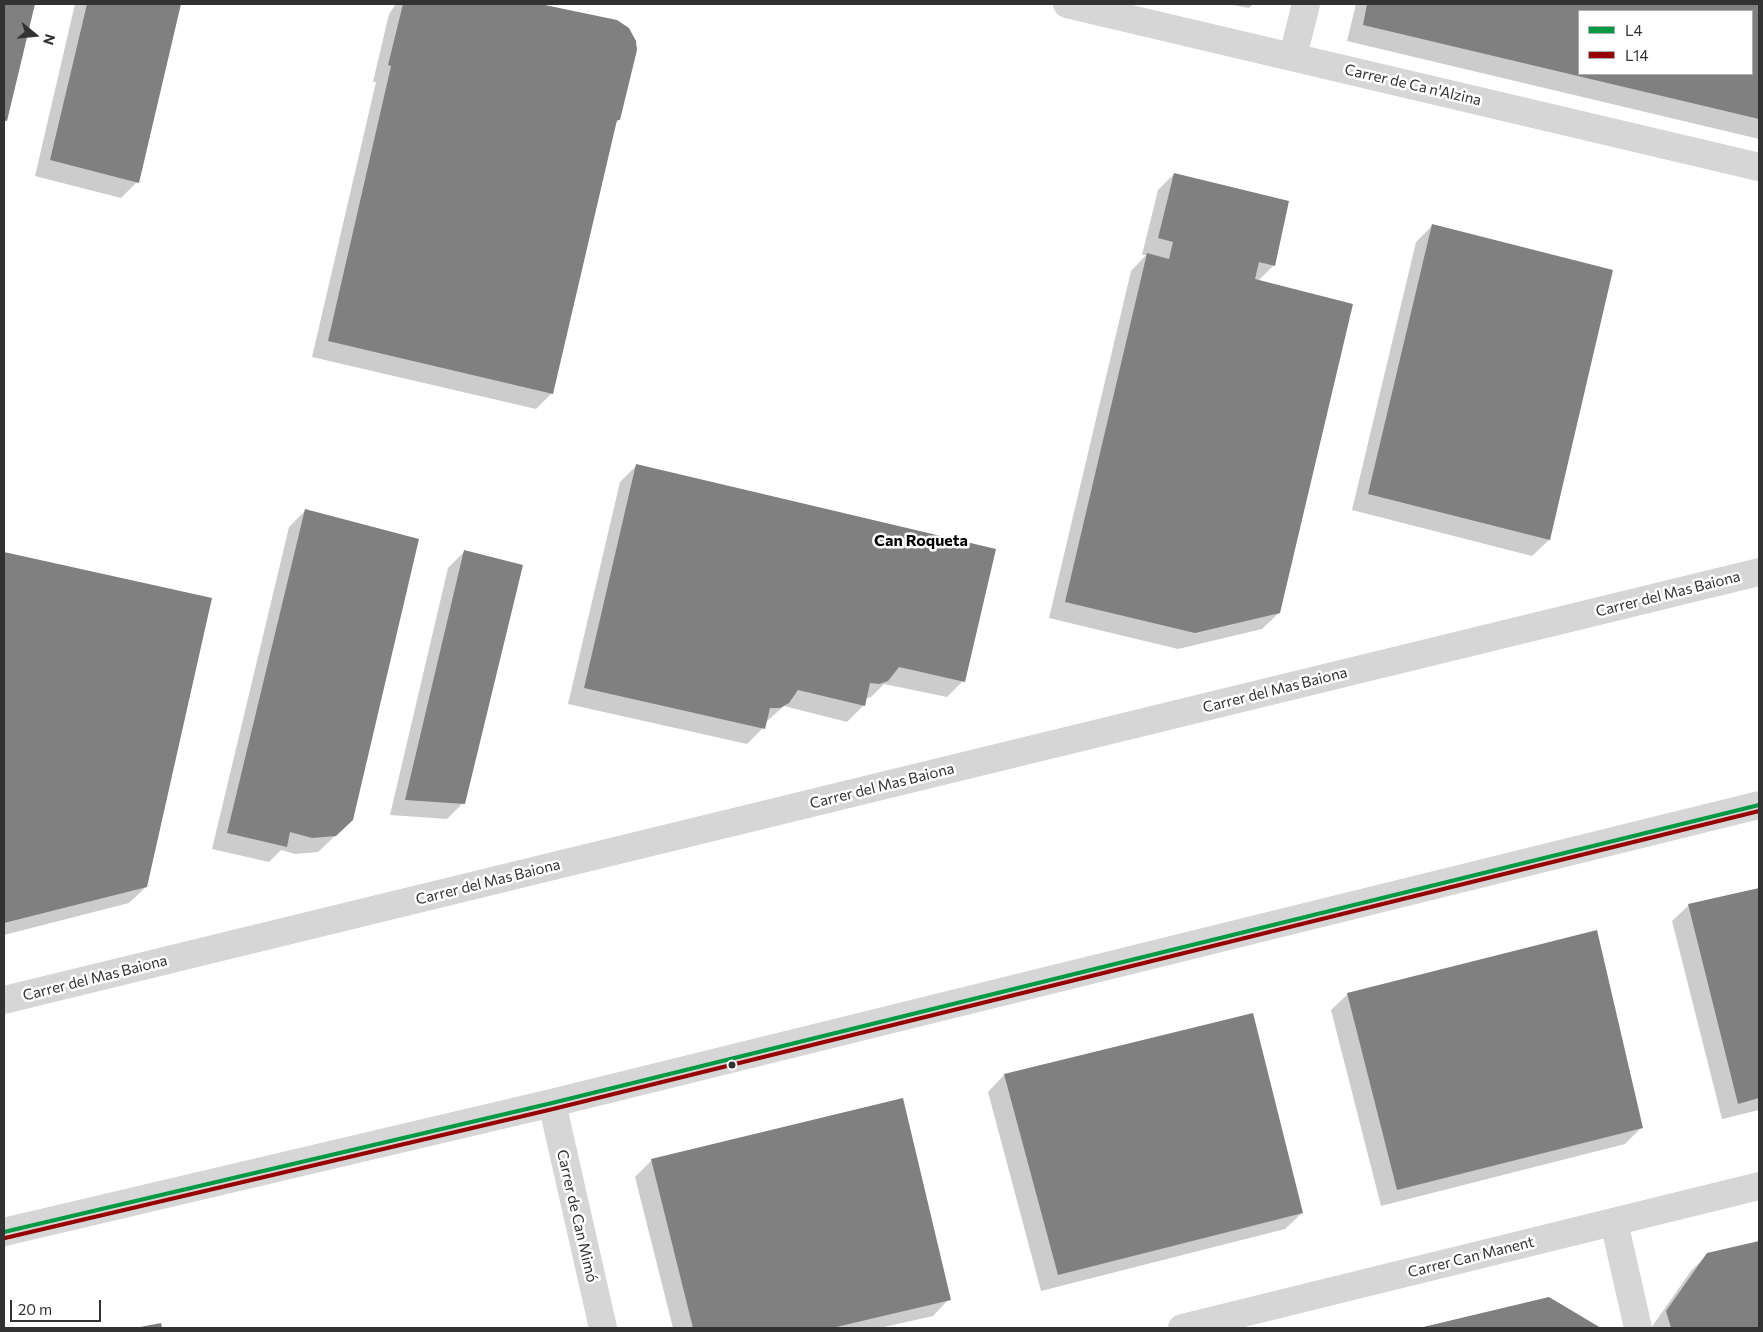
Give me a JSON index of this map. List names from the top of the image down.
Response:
{
  "streets": {
    "street": [
      "Carrer de Ca n'Alzina",
      "Carrer del Mas Baiona",
      "Carrer de Can Mimó",
      "Carrer Can Manent"
    ]
  },
  "districts": ["Can Roqueta"],
  "lines": ["transit line L4", "transit line L14"],
  "legend": ["L4", "L14"],
  "scale_bar": "20 m",
  "north": "right"
}
